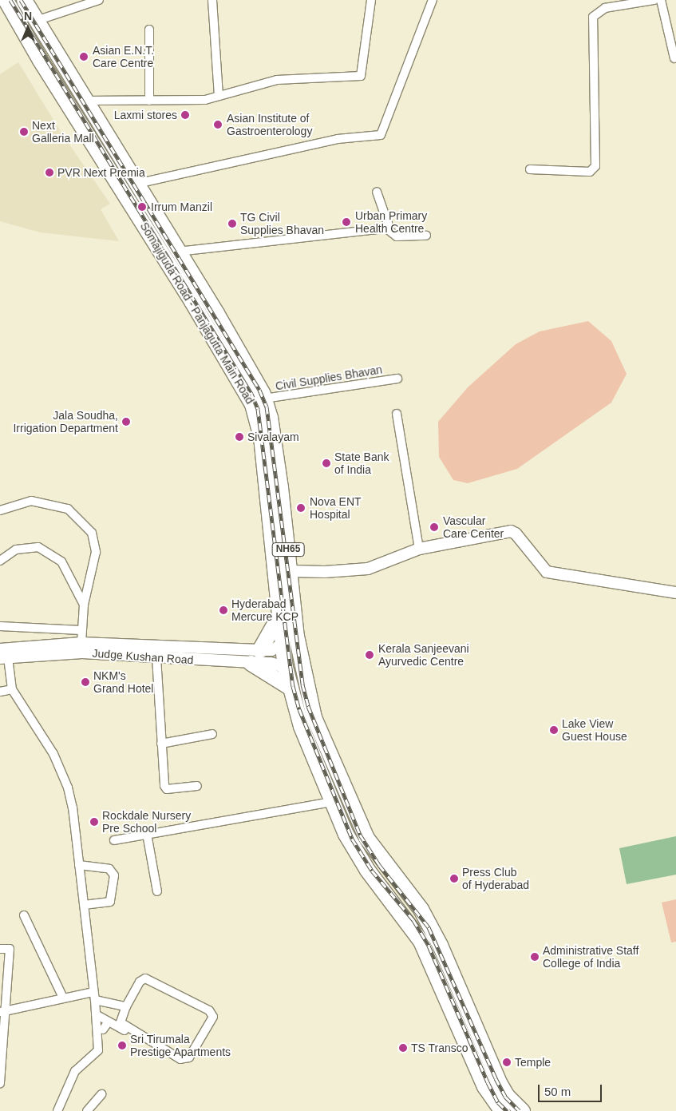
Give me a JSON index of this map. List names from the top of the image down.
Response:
{
  "streets": {
    "highway": ["Somajiguda Road - Panjagutta Main Road", "NH65"],
    "main road": ["Judge Kushan Road"],
    "street": ["Civil Supplies Bhavan"]
  },
  "crossings": [
    ["Somajiguda Road - Panjagutta Main Road", "Civil Supplies Bhavan"],
    ["Somajiguda Road - Panjagutta Main Road", "Judge Kushan Road"]
  ],
  "places": [
    "Asian E.N.T. Care Centre",
    "Laxmi stores",
    "Asian Institute of Gastroenterology",
    "Next Galleria Mall",
    "PVR Next Premia",
    "Irrum Manzil",
    "Urban Primary Health Centre",
    "TG Civil Supplies Bhavan",
    "Jala Soudha, Irrigation Department",
    "Sivalayam",
    "State Bank of India",
    "Nova ENT Hospital",
    "Vascular Care Center",
    "Hyderabad Mercure KCP",
    "Kerala Sanjeevani Ayurvedic Centre",
    "NKM's Grand Hotel",
    "Lake View Guest House",
    "Rockdale Nursery Pre School",
    "Press Club of Hyderabad",
    "Administrative Staff College of India",
    "Sri Tirumala Prestige Apartments",
    "TS Transco",
    "Temple"
  ],
  "scale_bar": "50 m",
  "north": "top"
}
